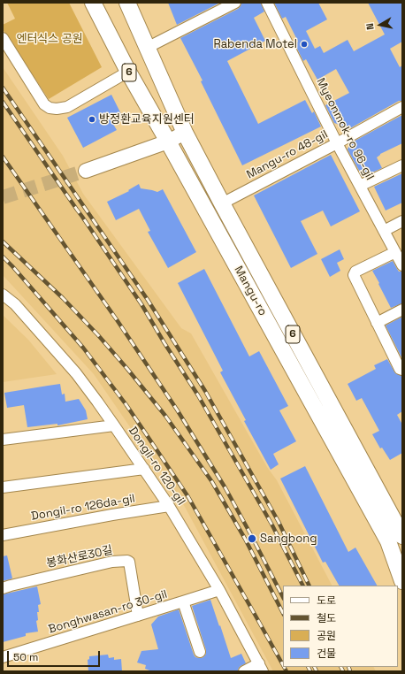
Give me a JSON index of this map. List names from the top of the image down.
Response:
{
  "streets": {
    "main road": ["6", "Mangu-ro"],
    "street": [
      "Myeonmok-ro 96-gil",
      "Mangu-ro 48-gil",
      "Dongil-ro 120-gil",
      "Dongil-ro 126da-gil",
      "봉화산로30길",
      "Bonghwasan-ro 30-gil"
    ]
  },
  "crossings": [
    ["Myeonmok-ro 96-gil", "Mangu-ro 48-gil"],
    ["Mangu-ro 48-gil", "Mangu-ro"],
    ["Dongil-ro 120-gil", "Dongil-ro 126da-gil"],
    ["Dongil-ro 120-gil", "Bonghwasan-ro 30-gil"],
    ["봉화산로30길", "Bonghwasan-ro 30-gil"]
  ],
  "parks": ["엔터식스 공원"],
  "places": ["Rabenda Motel", "방정환교육지원센터", "Sangbong"],
  "legend": [
    "도로",
    "철도",
    "공원",
    "건물"
  ],
  "scale_bar": "50 m",
  "north": "left"
}
